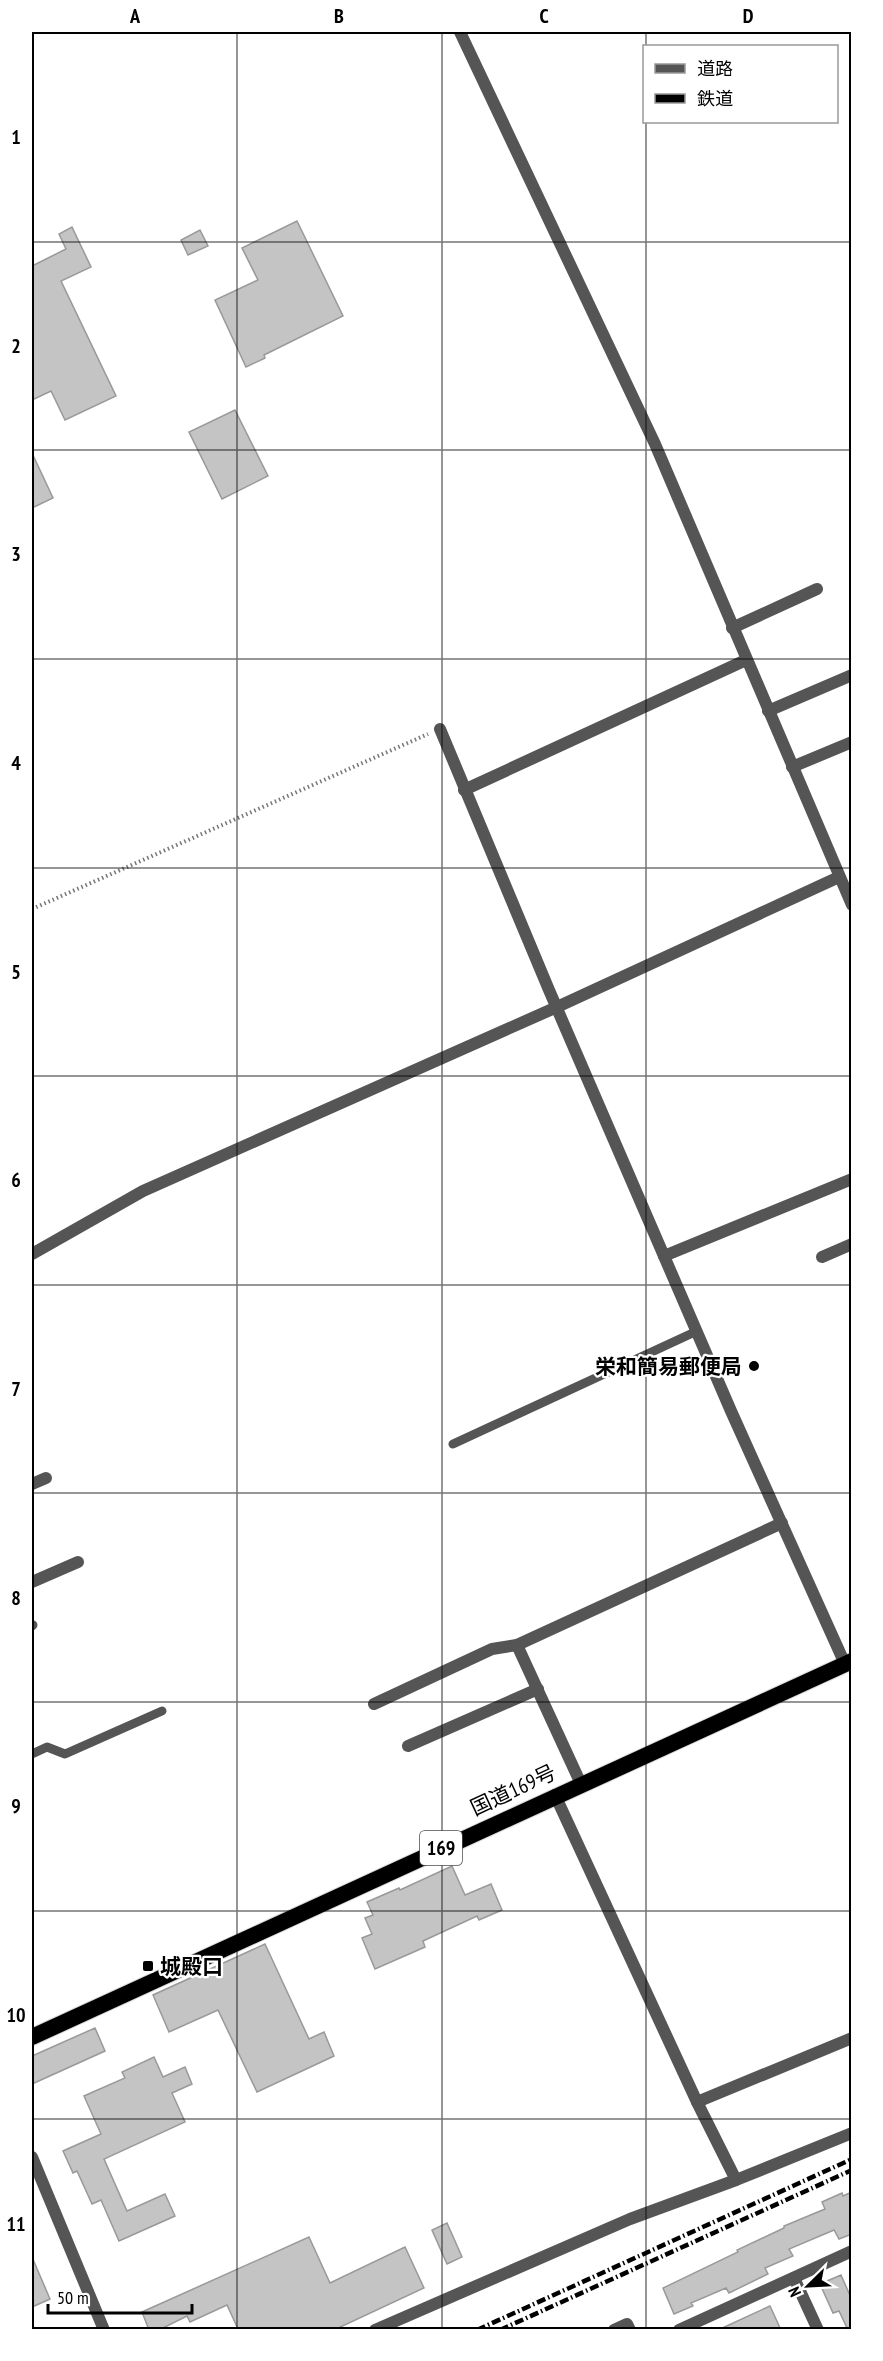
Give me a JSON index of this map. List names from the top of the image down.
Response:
{
  "streets": {
    "highway": ["国道169号", "169"]
  },
  "places": {
    "other": ["栄和簡易郵便局"],
    "transit": ["城殿口"]
  },
  "legend": ["道路", "鉄道"],
  "scale_bar": "50 m",
  "north": "bottom left",
  "grid": {
    "columns": [
      "A",
      "B",
      "C",
      "D"
    ],
    "rows": [
      "1",
      "2",
      "3",
      "4",
      "5",
      "6",
      "7",
      "8",
      "9",
      "10",
      "11"
    ]
  }
}
